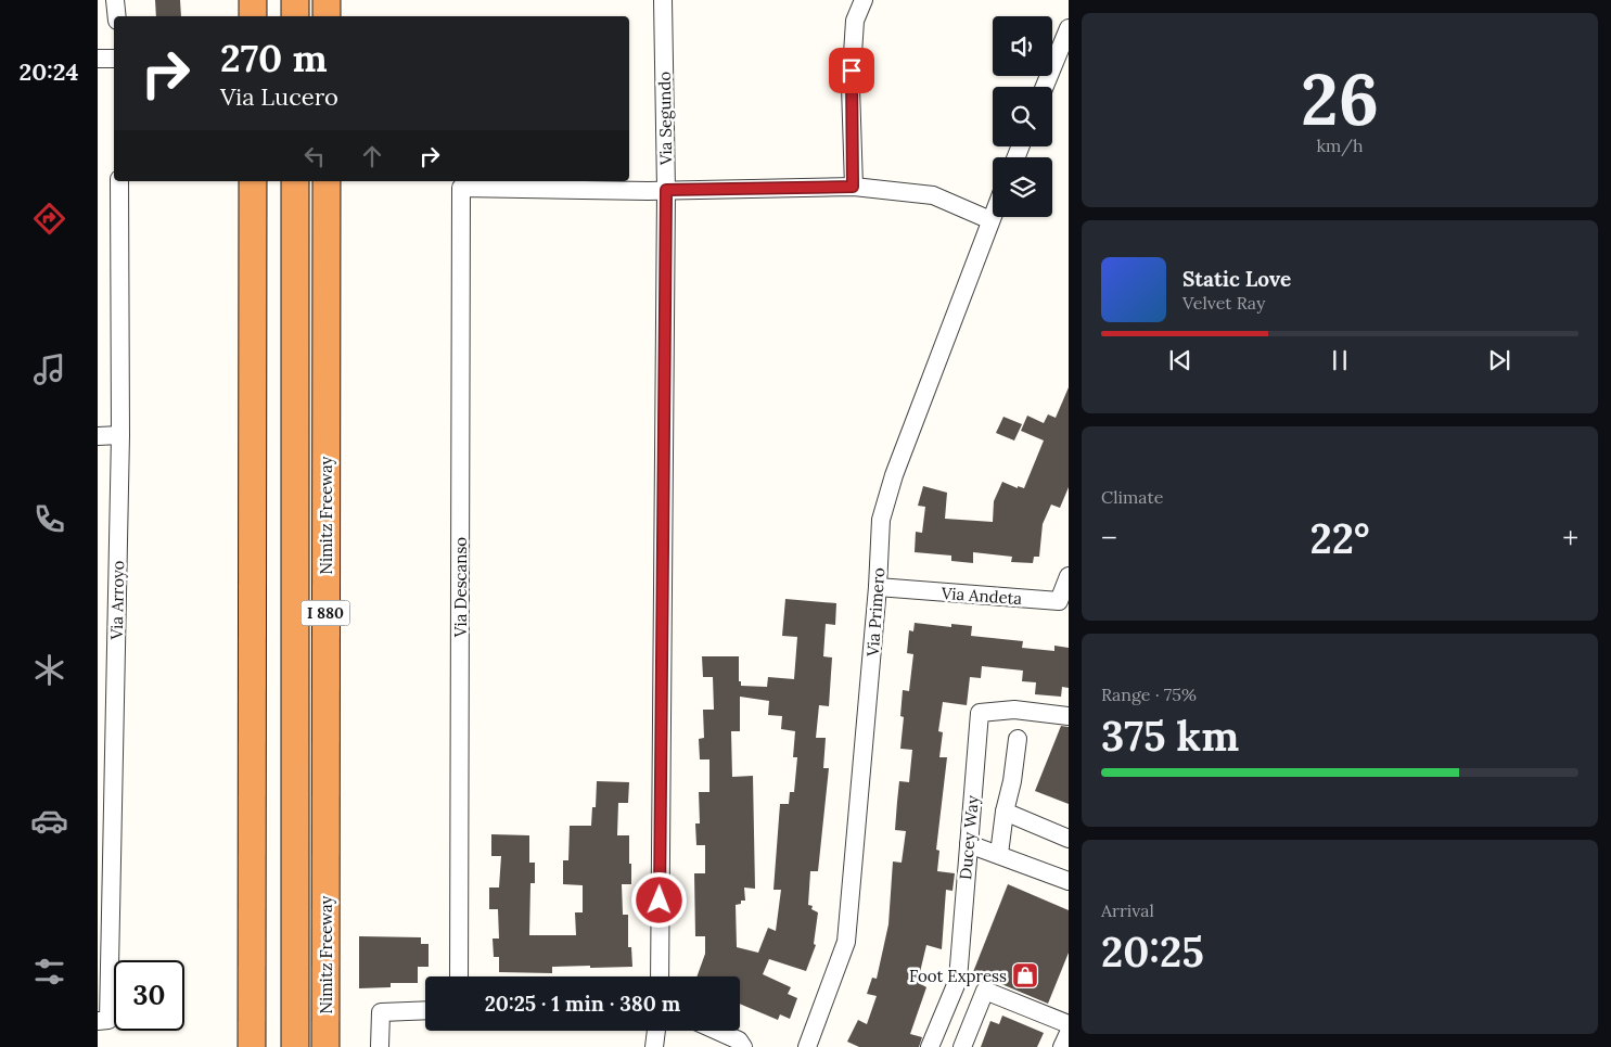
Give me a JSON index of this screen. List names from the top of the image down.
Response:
{
  "streets": {
    "highway": ["Nimitz Freeway", "I 880"],
    "street": [
      "Via Segundo",
      "Via Descanso",
      "Via Andeta",
      "Via Arroyo",
      "Via Primero",
      "Ducey Way"
    ]
  },
  "crossings": [
    ["Via Segundo", "Via Descanso"],
    ["Via Andeta", "Via Primero"]
  ],
  "places": {
    "shop": ["Foot Express"]
  },
  "page": {
    "tabs": "20:24",
    "tile": [
      ["26", "km/h"],
      "Climate",
      ["Range · 75%", "375 km"],
      ["Arrival", "20:25"]
    ],
    "turn": ["270 m", "Via Lucero"],
    "song": ["Static Love", "Velvet Ray"],
    "heat": ["−", "22°", "+"],
    "limit": "30",
    "trip": "20:25 · 1 min · 380 m"
  }
}
